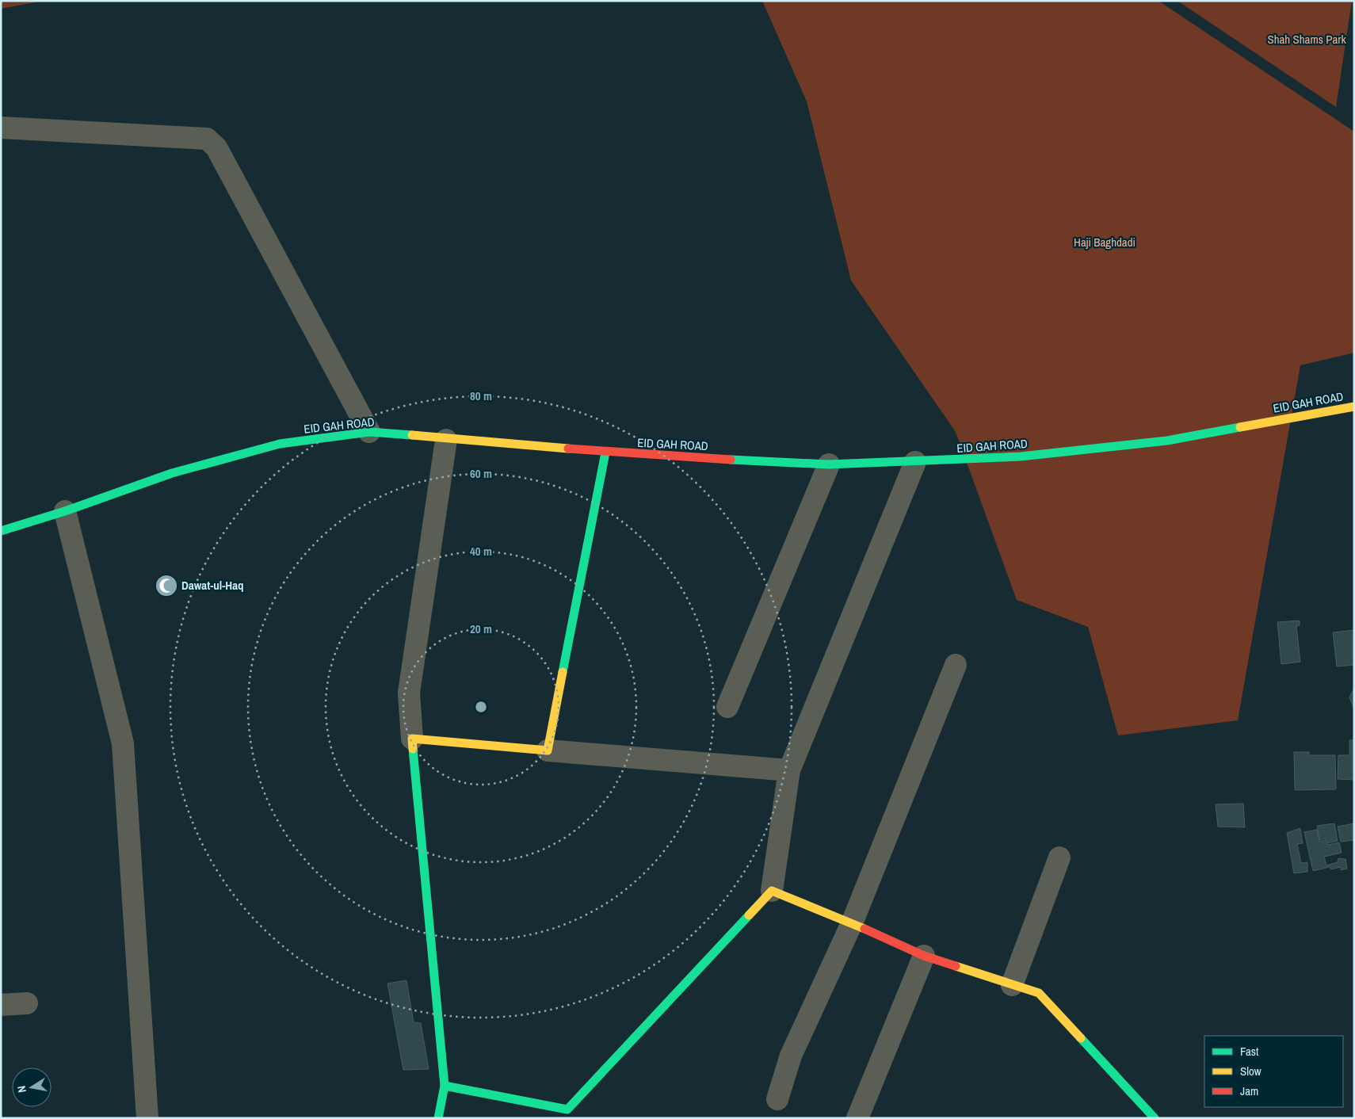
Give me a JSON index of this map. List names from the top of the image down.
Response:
{
  "streets": {
    "street": ["EID GAH ROAD"]
  },
  "parks": ["Shah Shams Park", "Haji Baghdadi"],
  "places": {
    "mosque": ["Dawat-ul-Haq"]
  },
  "legend": ["Fast", "Slow", "Jam"],
  "north": "left",
  "rings": [
    "80 m",
    "60 m",
    "40 m",
    "20 m"
  ]
}
